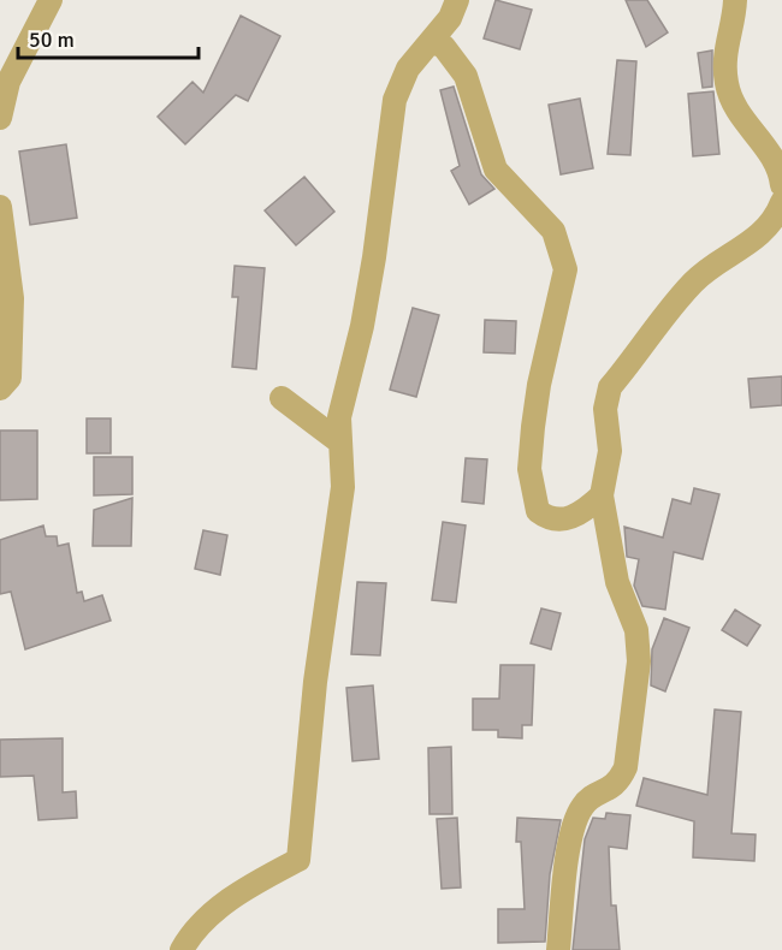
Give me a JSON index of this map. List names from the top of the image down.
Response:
{
  "scale_bar": "50 m"
}
